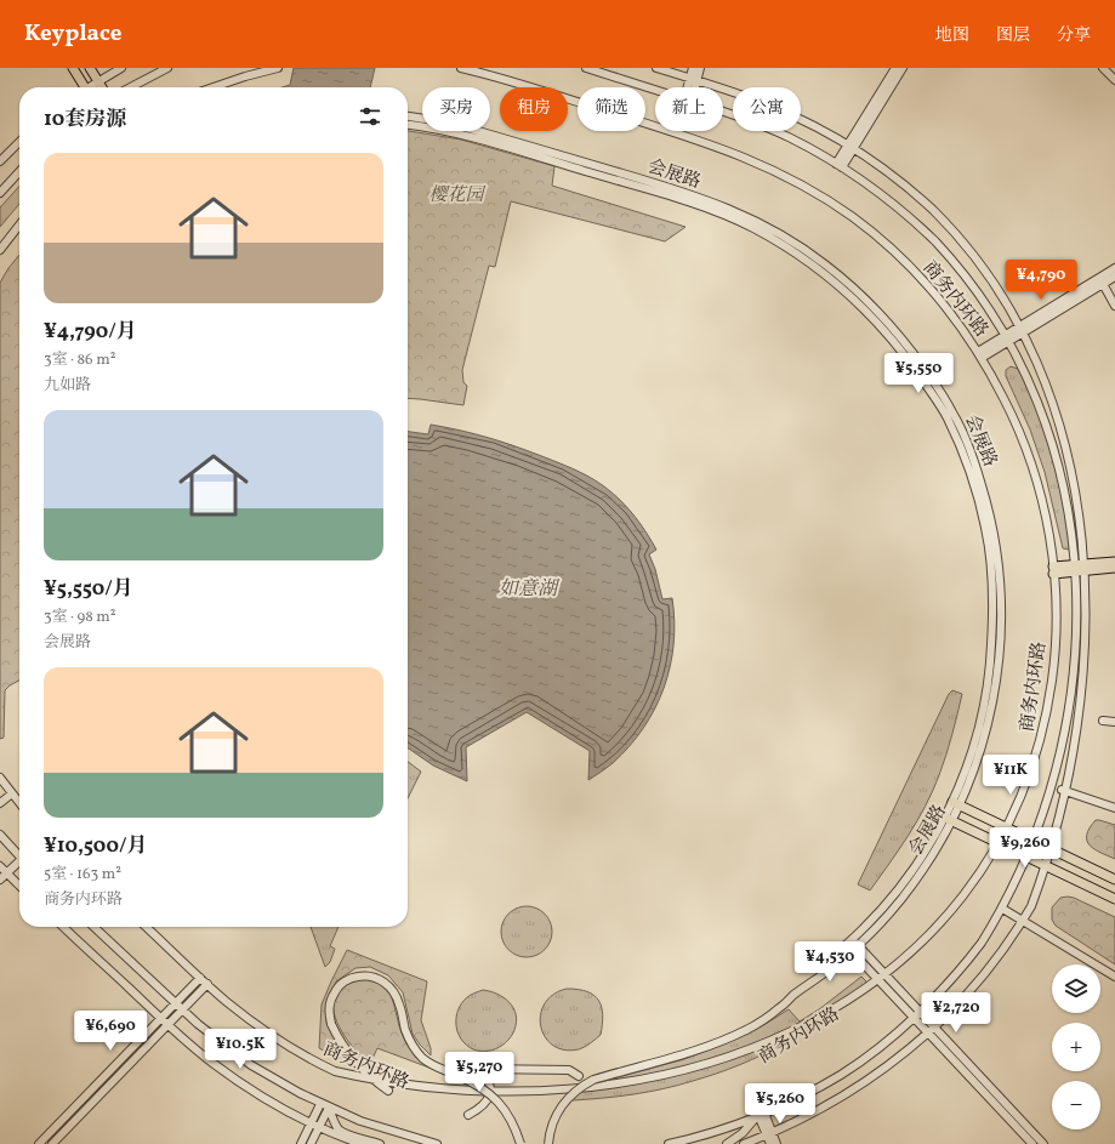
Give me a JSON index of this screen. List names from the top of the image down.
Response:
{
  "streets": {
    "street": ["会展路", "商务内环路"]
  },
  "water": ["如意湖"],
  "parks": ["樱花园"],
  "page": {
    "header": "Keyplace",
    "nav": ["地图", "图层", "分享"],
    "chip": [
      "买房",
      "租房",
      "筛选",
      "新上",
      "公寓"
    ],
    "heading": "10套房源",
    "list": [
      {
        "name": "¥4,790/月",
        "note": "3室 · 86 m² · 九如路"
      },
      {
        "name": "¥5,550/月",
        "note": "3室 · 98 m² · 会展路"
      },
      {
        "name": "¥10,500/月",
        "note": "5室 · 163 m² · 商务内环路"
      }
    ],
    "price": [
      "¥4,790",
      "¥5,550",
      "¥11K",
      "¥9,260",
      "¥4,530",
      "¥2,720",
      "¥6,690",
      "¥10.5K",
      "¥5,270",
      "¥5,260"
    ],
    "map_buttons": ["+", "−"]
  }
}
